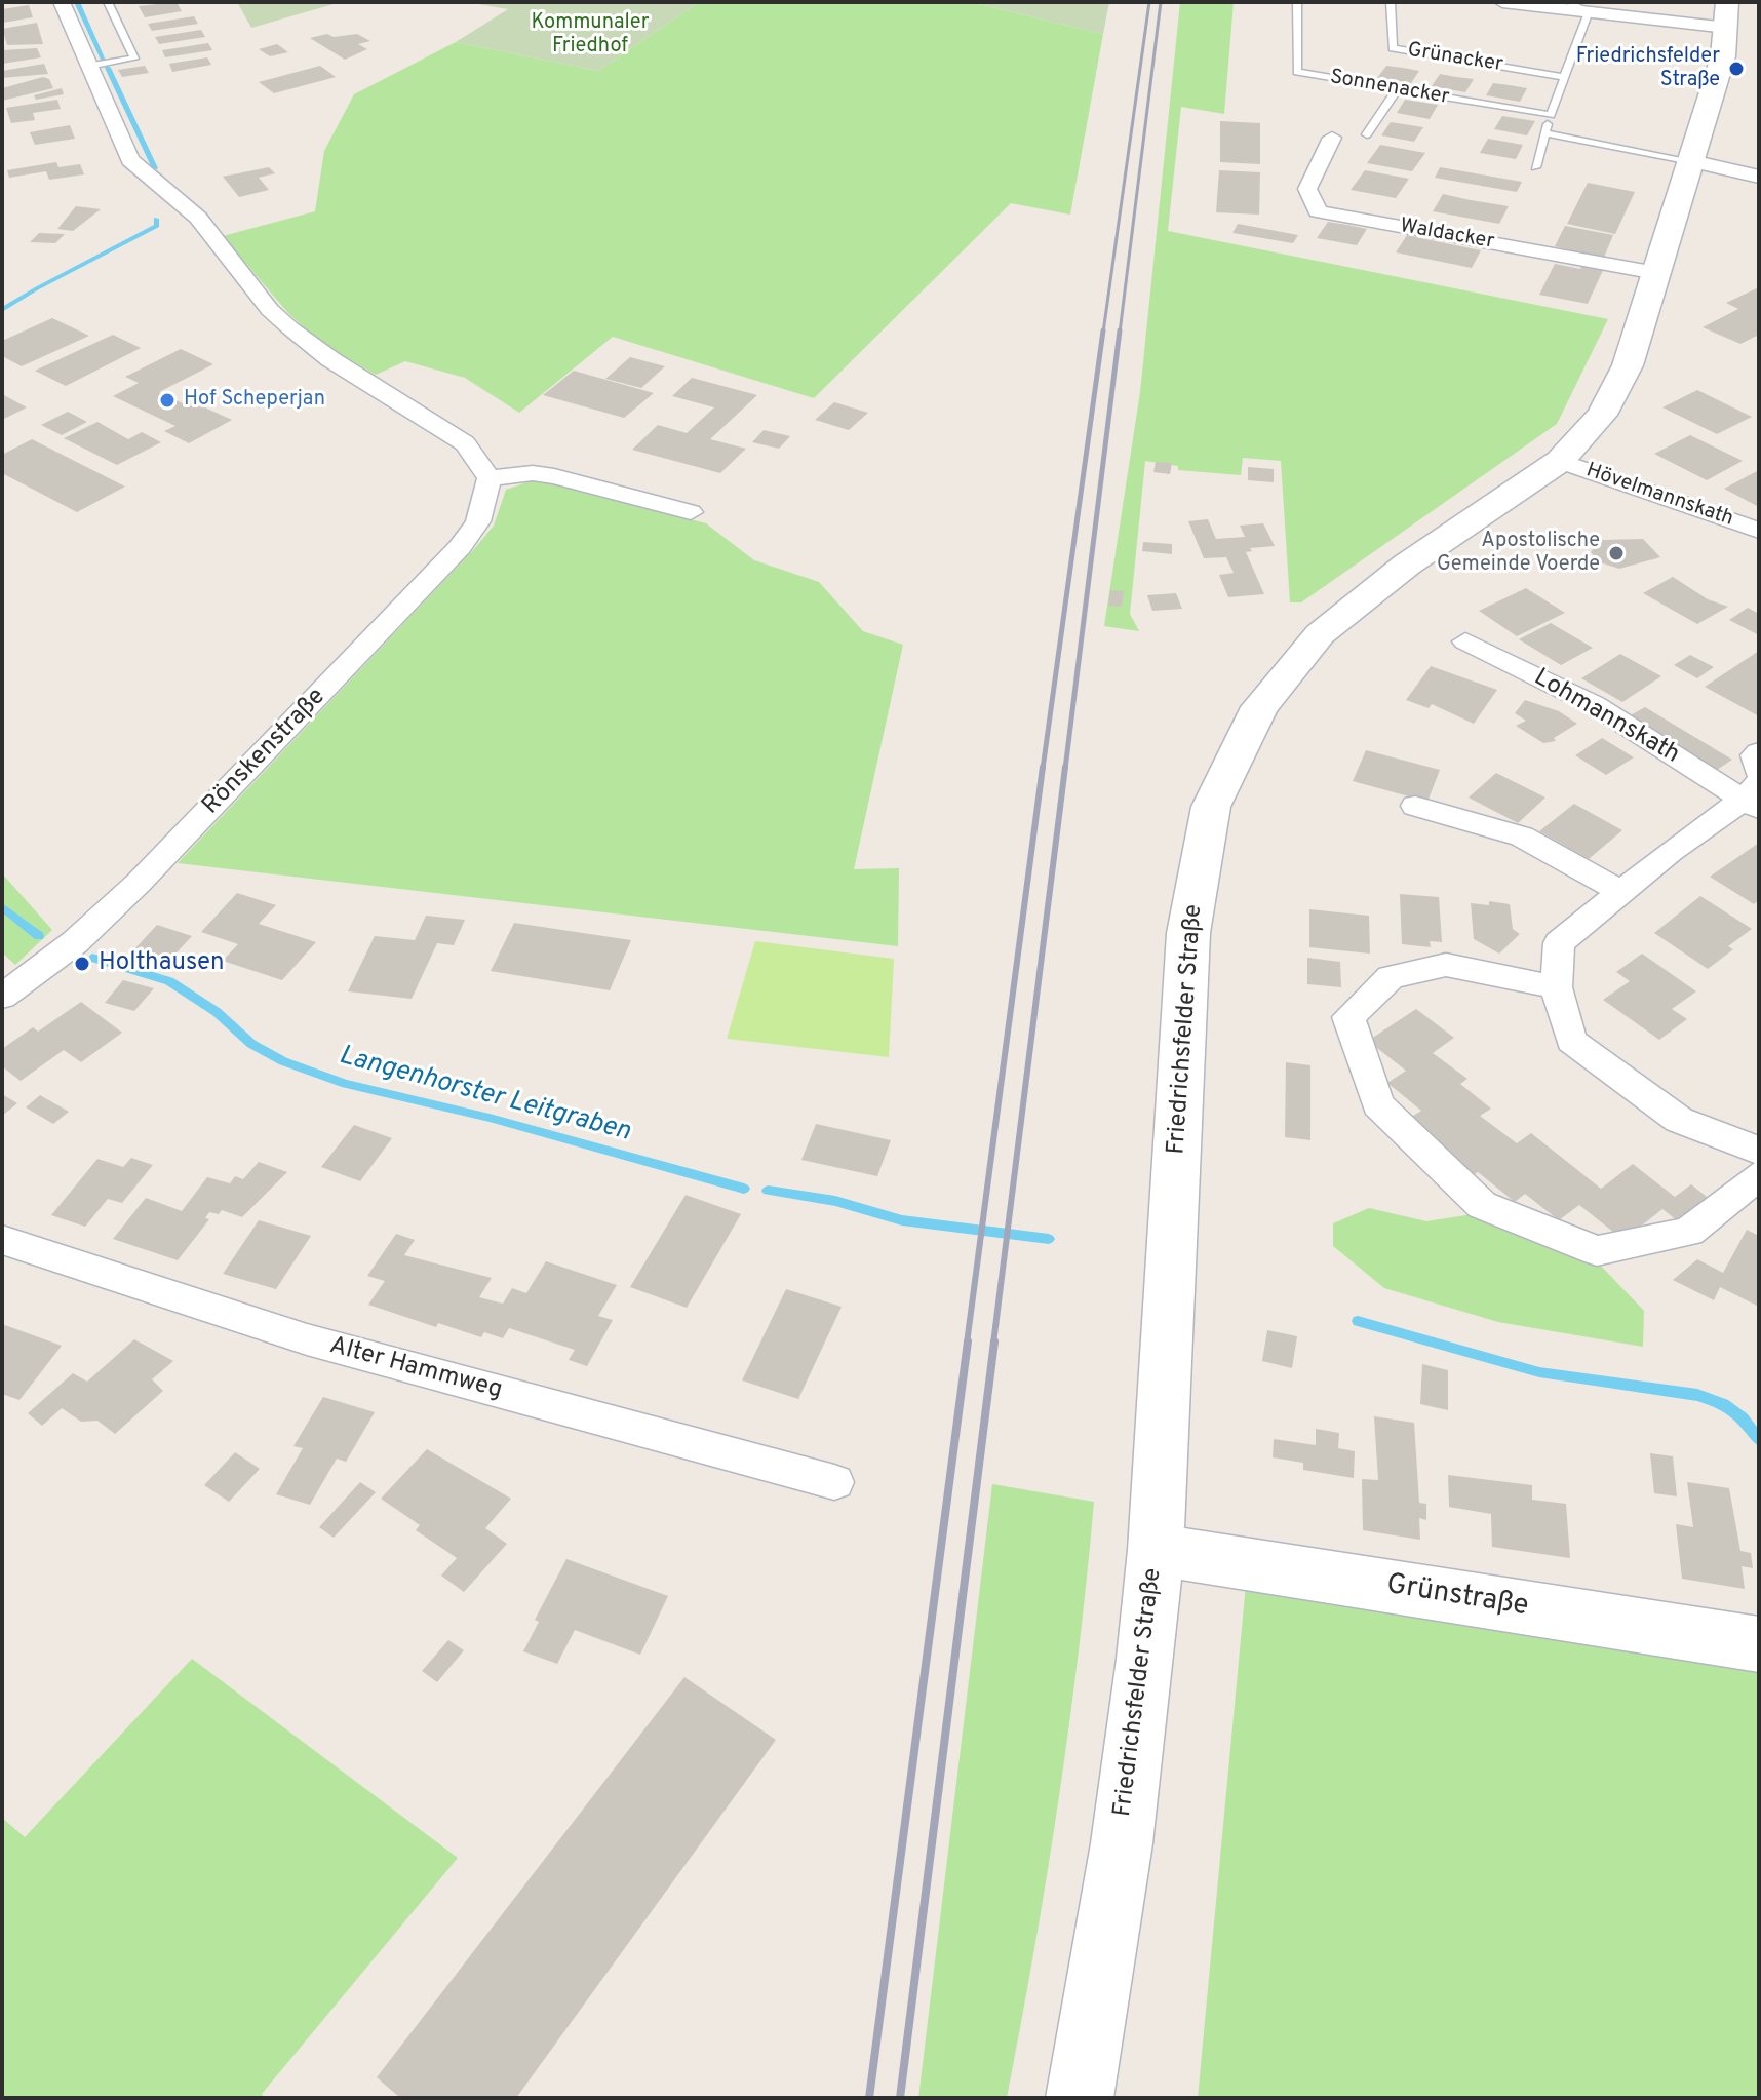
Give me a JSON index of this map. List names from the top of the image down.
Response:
{
  "streets": {
    "main road": ["Friedrichsfelder Straße", "Grünstraße"],
    "street": [
      "Waldacker",
      "Hövelmannskath",
      "Lohmannskath",
      "Rönskenstraße",
      "Alter Hammweg"
    ],
    "lane": ["Grünacker", "Sonnenacker"]
  },
  "crossings": [
    ["Waldacker", "Friedrichsfelder Straße"],
    ["Hövelmannskath", "Friedrichsfelder Straße"],
    ["Friedrichsfelder Straße", "Grünstraße"]
  ],
  "water": ["Langenhorster Leitgraben"],
  "parks": ["Kommunaler Friedhof"],
  "places": [
    "Friedrichsfelder Straße",
    "Hof Scheperjan",
    "Apostolische Gemeinde Voerde",
    "Holthausen"
  ]
}
